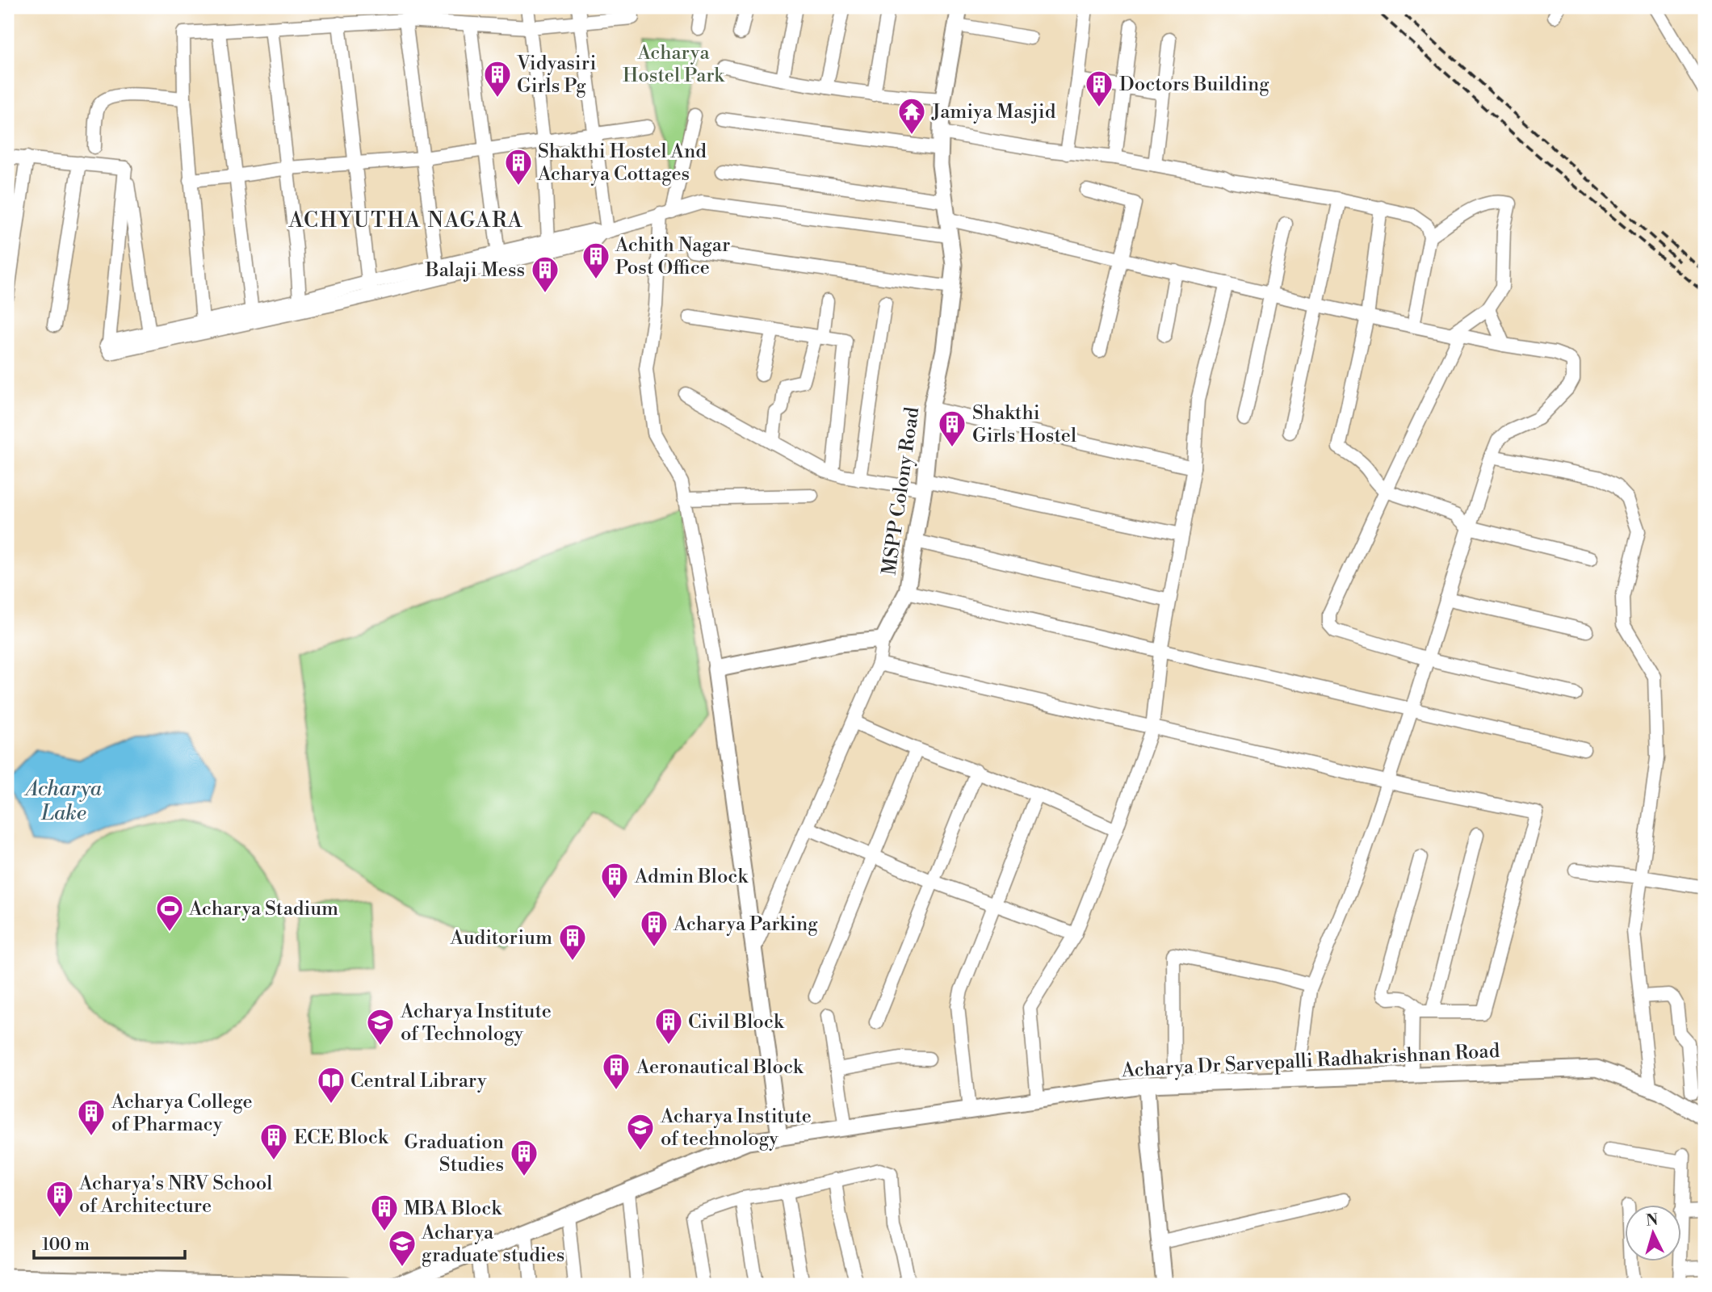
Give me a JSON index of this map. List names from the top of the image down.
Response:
{
  "streets": {
    "street": ["MSPP Colony Road", "Acharya Dr Sarvepalli Radhakrishnan Road"]
  },
  "districts": ["ACHYUTHA NAGARA"],
  "water": ["Acharya Lake"],
  "parks": ["Acharya Hostel Park"],
  "places": {
    "building": [
      "Vidyasiri Girls Pg",
      "Doctors Building",
      "Shakthi Hostel And Acharya Cottages",
      "Achith Nagar Post Office",
      "Balaji Mess",
      "Shakthi Girls Hostel",
      "Admin Block",
      "Acharya Parking",
      "Auditorium",
      "Civil Block",
      "Aeronautical Block",
      "Acharya College of Pharmacy",
      "ECE Block",
      "Graduation Studies",
      "Acharya's NRV School of Architecture",
      "MBA Block"
    ],
    "temple": ["Jamiya Masjid"],
    "sports": ["Acharya Stadium"],
    "school or university": ["Acharya Institute of Technology", "Acharya Institute of technology", "Acharya graduate studies"],
    "library": ["Central Library"]
  },
  "scale_bar": "100 m",
  "north": "top"
}
